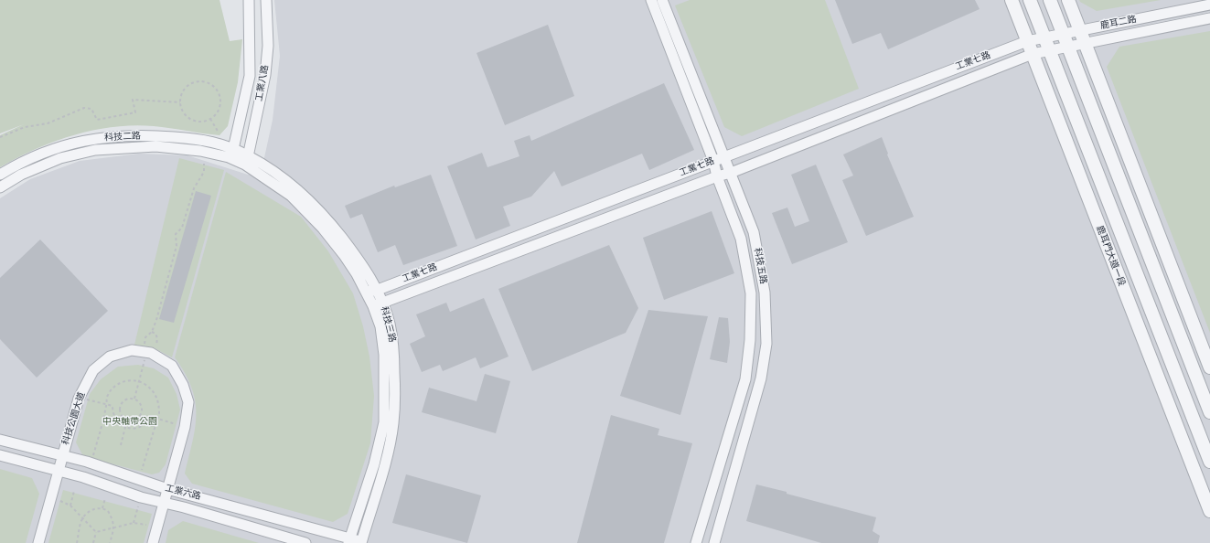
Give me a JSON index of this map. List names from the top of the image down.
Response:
{
  "streets": {
    "street": [
      "鹿耳二路",
      "工業七路",
      "工業八路",
      "科技二路",
      "鹿耳門大道一段",
      "科技五路",
      "科技三路",
      "科技公園大道",
      "工業六路"
    ]
  },
  "crossings": [
    ["鹿耳二路", "工業七路"],
    ["鹿耳二路", "鹿耳門大道一段"],
    ["工業七路", "鹿耳門大道一段"],
    ["工業七路", "科技五路"],
    ["工業七路", "科技三路"],
    ["工業八路", "科技二路"],
    ["工業八路", "科技三路"],
    ["科技二路", "科技三路"],
    ["科技三路", "工業六路"],
    ["科技公園大道", "工業六路"]
  ],
  "parks": ["中央軸帶公園"]
}
